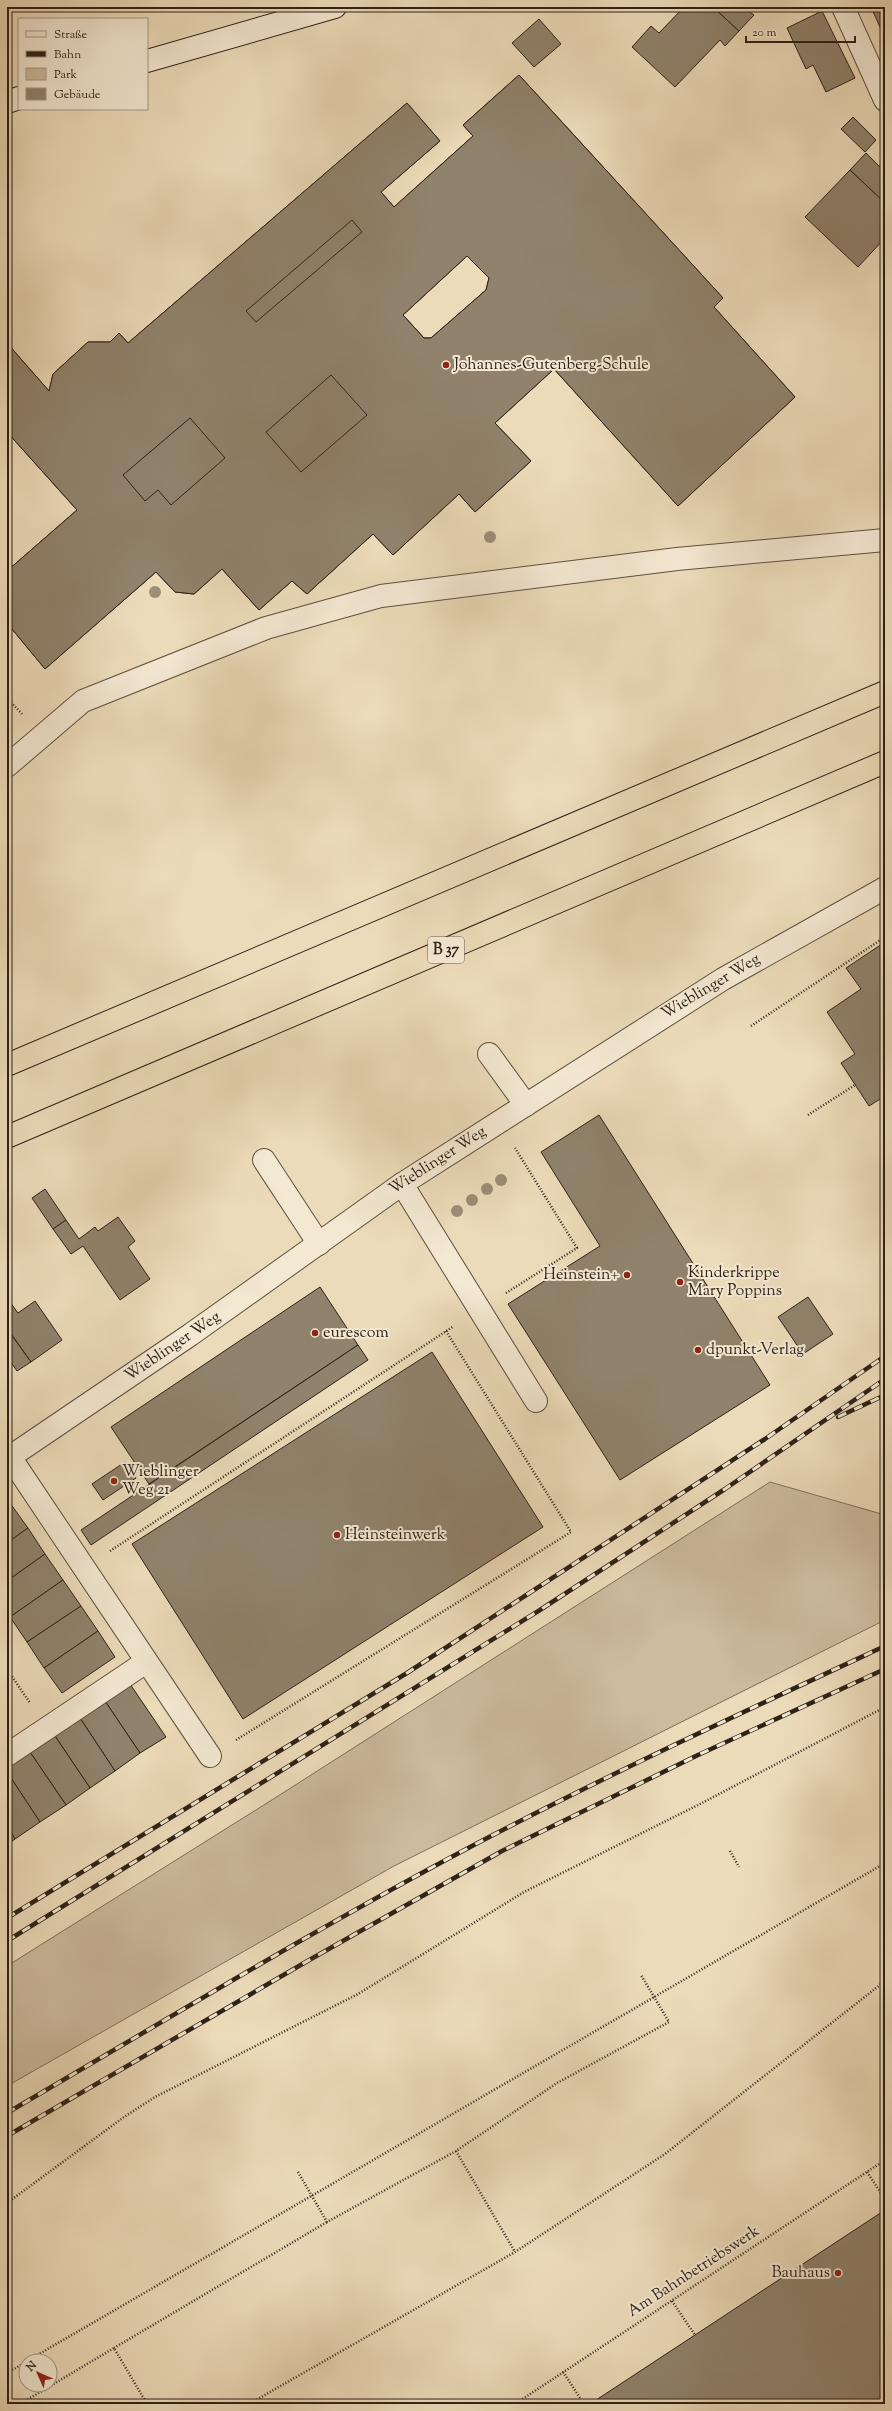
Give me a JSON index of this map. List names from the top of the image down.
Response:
{
  "streets": {
    "highway": ["B 37"],
    "street": ["Wieblinger Weg"],
    "path": ["Am Bahnbetriebswerk"]
  },
  "places": [
    "Johannes-Gutenberg-Schule",
    "Heinstein+",
    "Kinderkrippe Mary Poppins",
    "eurescom",
    "dpunkt-Verlag",
    "Wieblinger Weg 21",
    "Heinsteinwerk",
    "Bauhaus"
  ],
  "legend": [
    "Straße",
    "Bahn",
    "Park",
    "Gebäude"
  ],
  "scale_bar": "20 m",
  "north": "top left"
}
